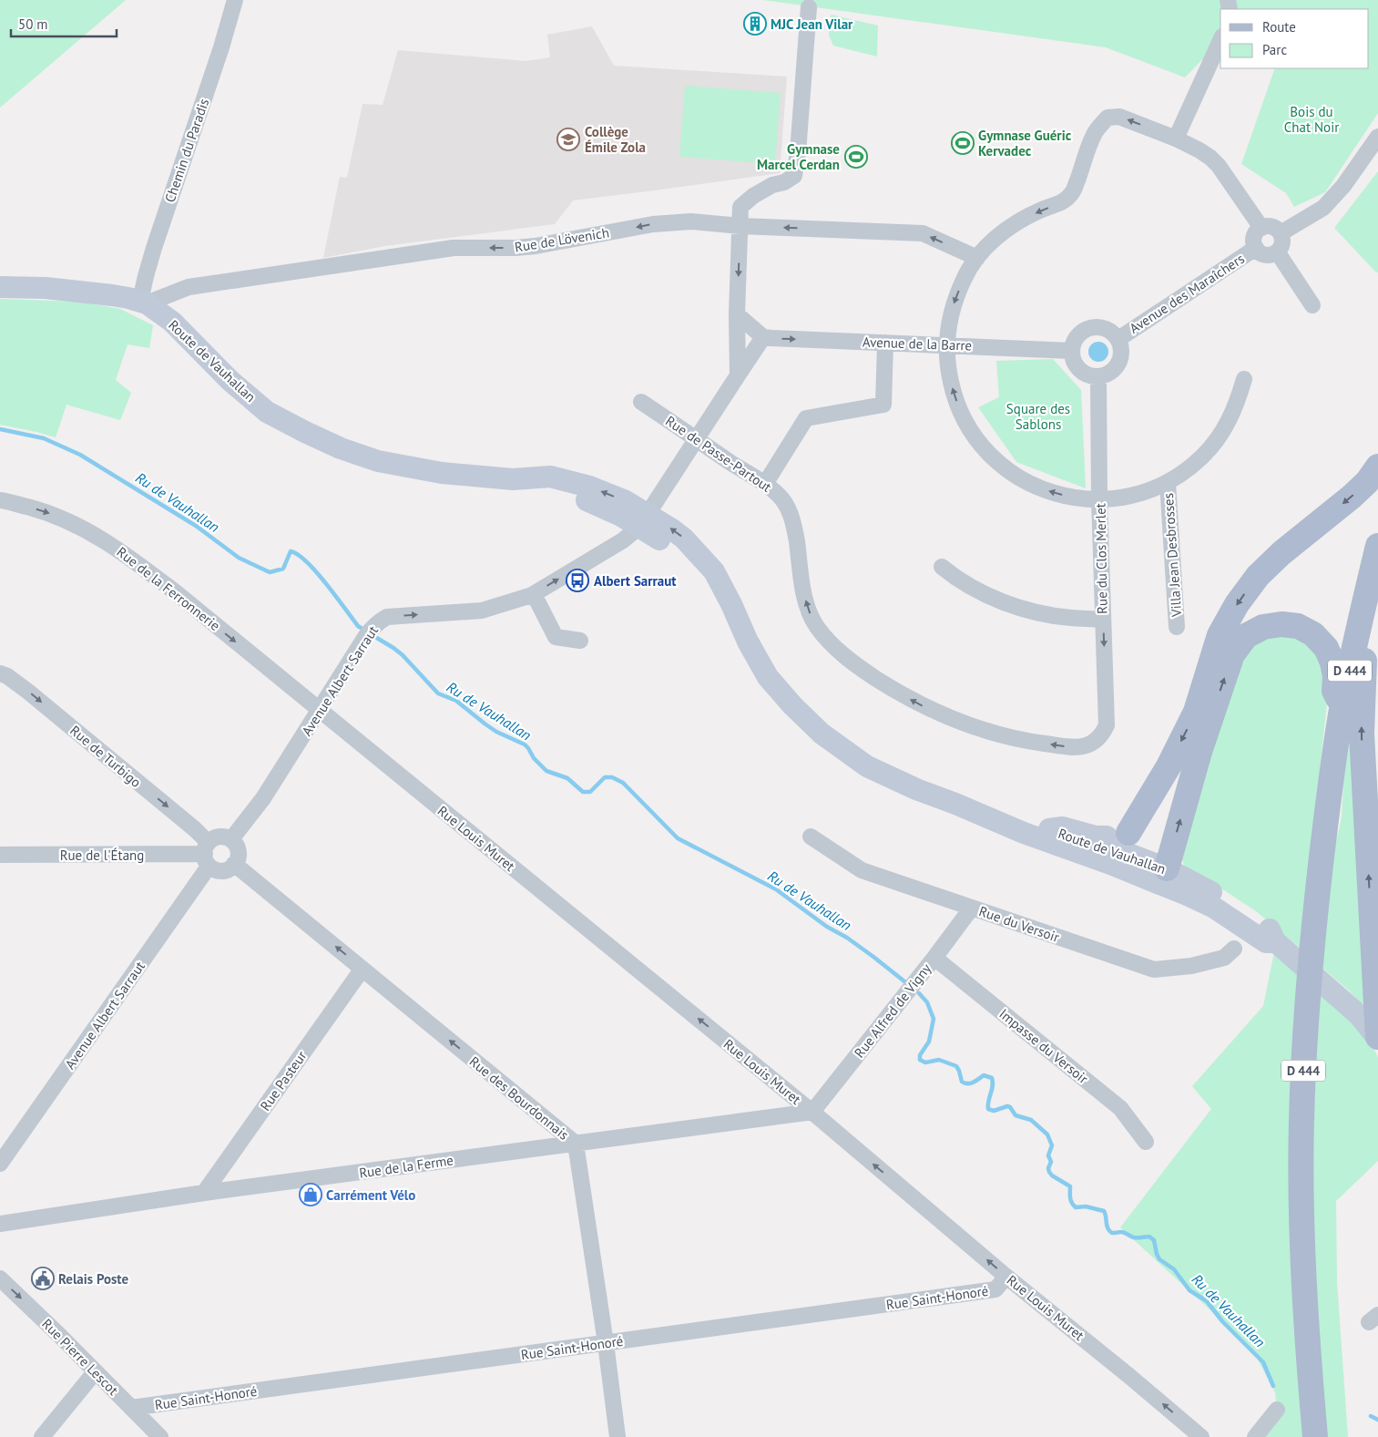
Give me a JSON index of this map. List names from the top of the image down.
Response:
{
  "streets": {
    "main road": ["Route de Vauhallan", "D 444"],
    "street": [
      "Chemin du Paradis",
      "Rue de Lövenich",
      "Avenue des Maraîchers",
      "Avenue de la Barre",
      "Rue de Passe-Partout",
      "Villa Jean Desbrosses",
      "Rue du Clos Merlet",
      "Rue de la Ferronnerie",
      "Avenue Albert Sarraut",
      "Rue de Turbigo",
      "Rue Louis Muret",
      "Rue de l'Étang",
      "Rue du Versoir",
      "Rue Alfred de Vigny",
      "Impasse du Versoir",
      "Rue Pasteur",
      "Rue des Bourdonnais",
      "Rue de la Ferme",
      "Rue Saint-Honoré",
      "Rue Pierre Lescot"
    ]
  },
  "crossings": [
    ["Chemin du Paradis", "Rue de Lövenich"],
    ["Chemin du Paradis", "Route de Vauhallan"],
    ["Rue de Lövenich", "Route de Vauhallan"],
    ["Avenue des Maraîchers", "Avenue de la Barre"],
    ["Avenue des Maraîchers", "Rue du Clos Merlet"],
    ["Avenue de la Barre", "Rue du Clos Merlet"],
    ["Route de Vauhallan", "Avenue Albert Sarraut"],
    ["Rue de Passe-Partout", "Rue du Clos Merlet"],
    ["Rue de Passe-Partout", "Avenue Albert Sarraut"],
    ["Rue de la Ferronnerie", "Avenue Albert Sarraut"],
    ["Rue de la Ferronnerie", "Rue Louis Muret"],
    ["Avenue Albert Sarraut", "Rue de Turbigo"],
    ["Avenue Albert Sarraut", "Rue Louis Muret"],
    ["Avenue Albert Sarraut", "Rue de l'Étang"],
    ["Avenue Albert Sarraut", "Rue des Bourdonnais"],
    ["Rue de Turbigo", "Rue de l'Étang"],
    ["Rue de Turbigo", "Rue des Bourdonnais"],
    ["Rue Louis Muret", "Rue Alfred de Vigny"],
    ["Rue Louis Muret", "Rue de la Ferme"],
    ["Rue Louis Muret", "Rue Saint-Honoré"],
    ["Rue de l'Étang", "Rue des Bourdonnais"],
    ["Rue du Versoir", "Rue Alfred de Vigny"],
    ["Rue Alfred de Vigny", "Impasse du Versoir"],
    ["Rue Alfred de Vigny", "Rue de la Ferme"],
    ["Rue Pasteur", "Rue des Bourdonnais"],
    ["Rue Pasteur", "Rue de la Ferme"],
    ["Rue des Bourdonnais", "Rue de la Ferme"],
    ["Rue des Bourdonnais", "Rue Saint-Honoré"],
    ["Rue Saint-Honoré", "Rue Pierre Lescot"]
  ],
  "one_way": [
    "Rue de Lövenich",
    "Avenue de la Barre",
    "Rue de Passe-Partout",
    "Rue de la Ferronnerie",
    "Rue de Turbigo",
    "Rue Louis Muret",
    "Rue des Bourdonnais",
    "Rue Pierre Lescot"
  ],
  "water": ["Ru de Vauhallan"],
  "parks": ["Bois du Chat Noir", "Square des Sablons"],
  "places": {
    "building": ["MJC Jean Vilar"],
    "school or university": ["Collège Émile Zola"],
    "sports": ["Gymnase Guéric Kervadec", "Gymnase Marcel Cerdan"],
    "bus stop": ["Albert Sarraut"],
    "shop": ["Carrément Vélo"],
    "public building": ["Relais Poste"]
  },
  "legend": ["Route", "Parc"],
  "scale_bar": "50 m"
}
